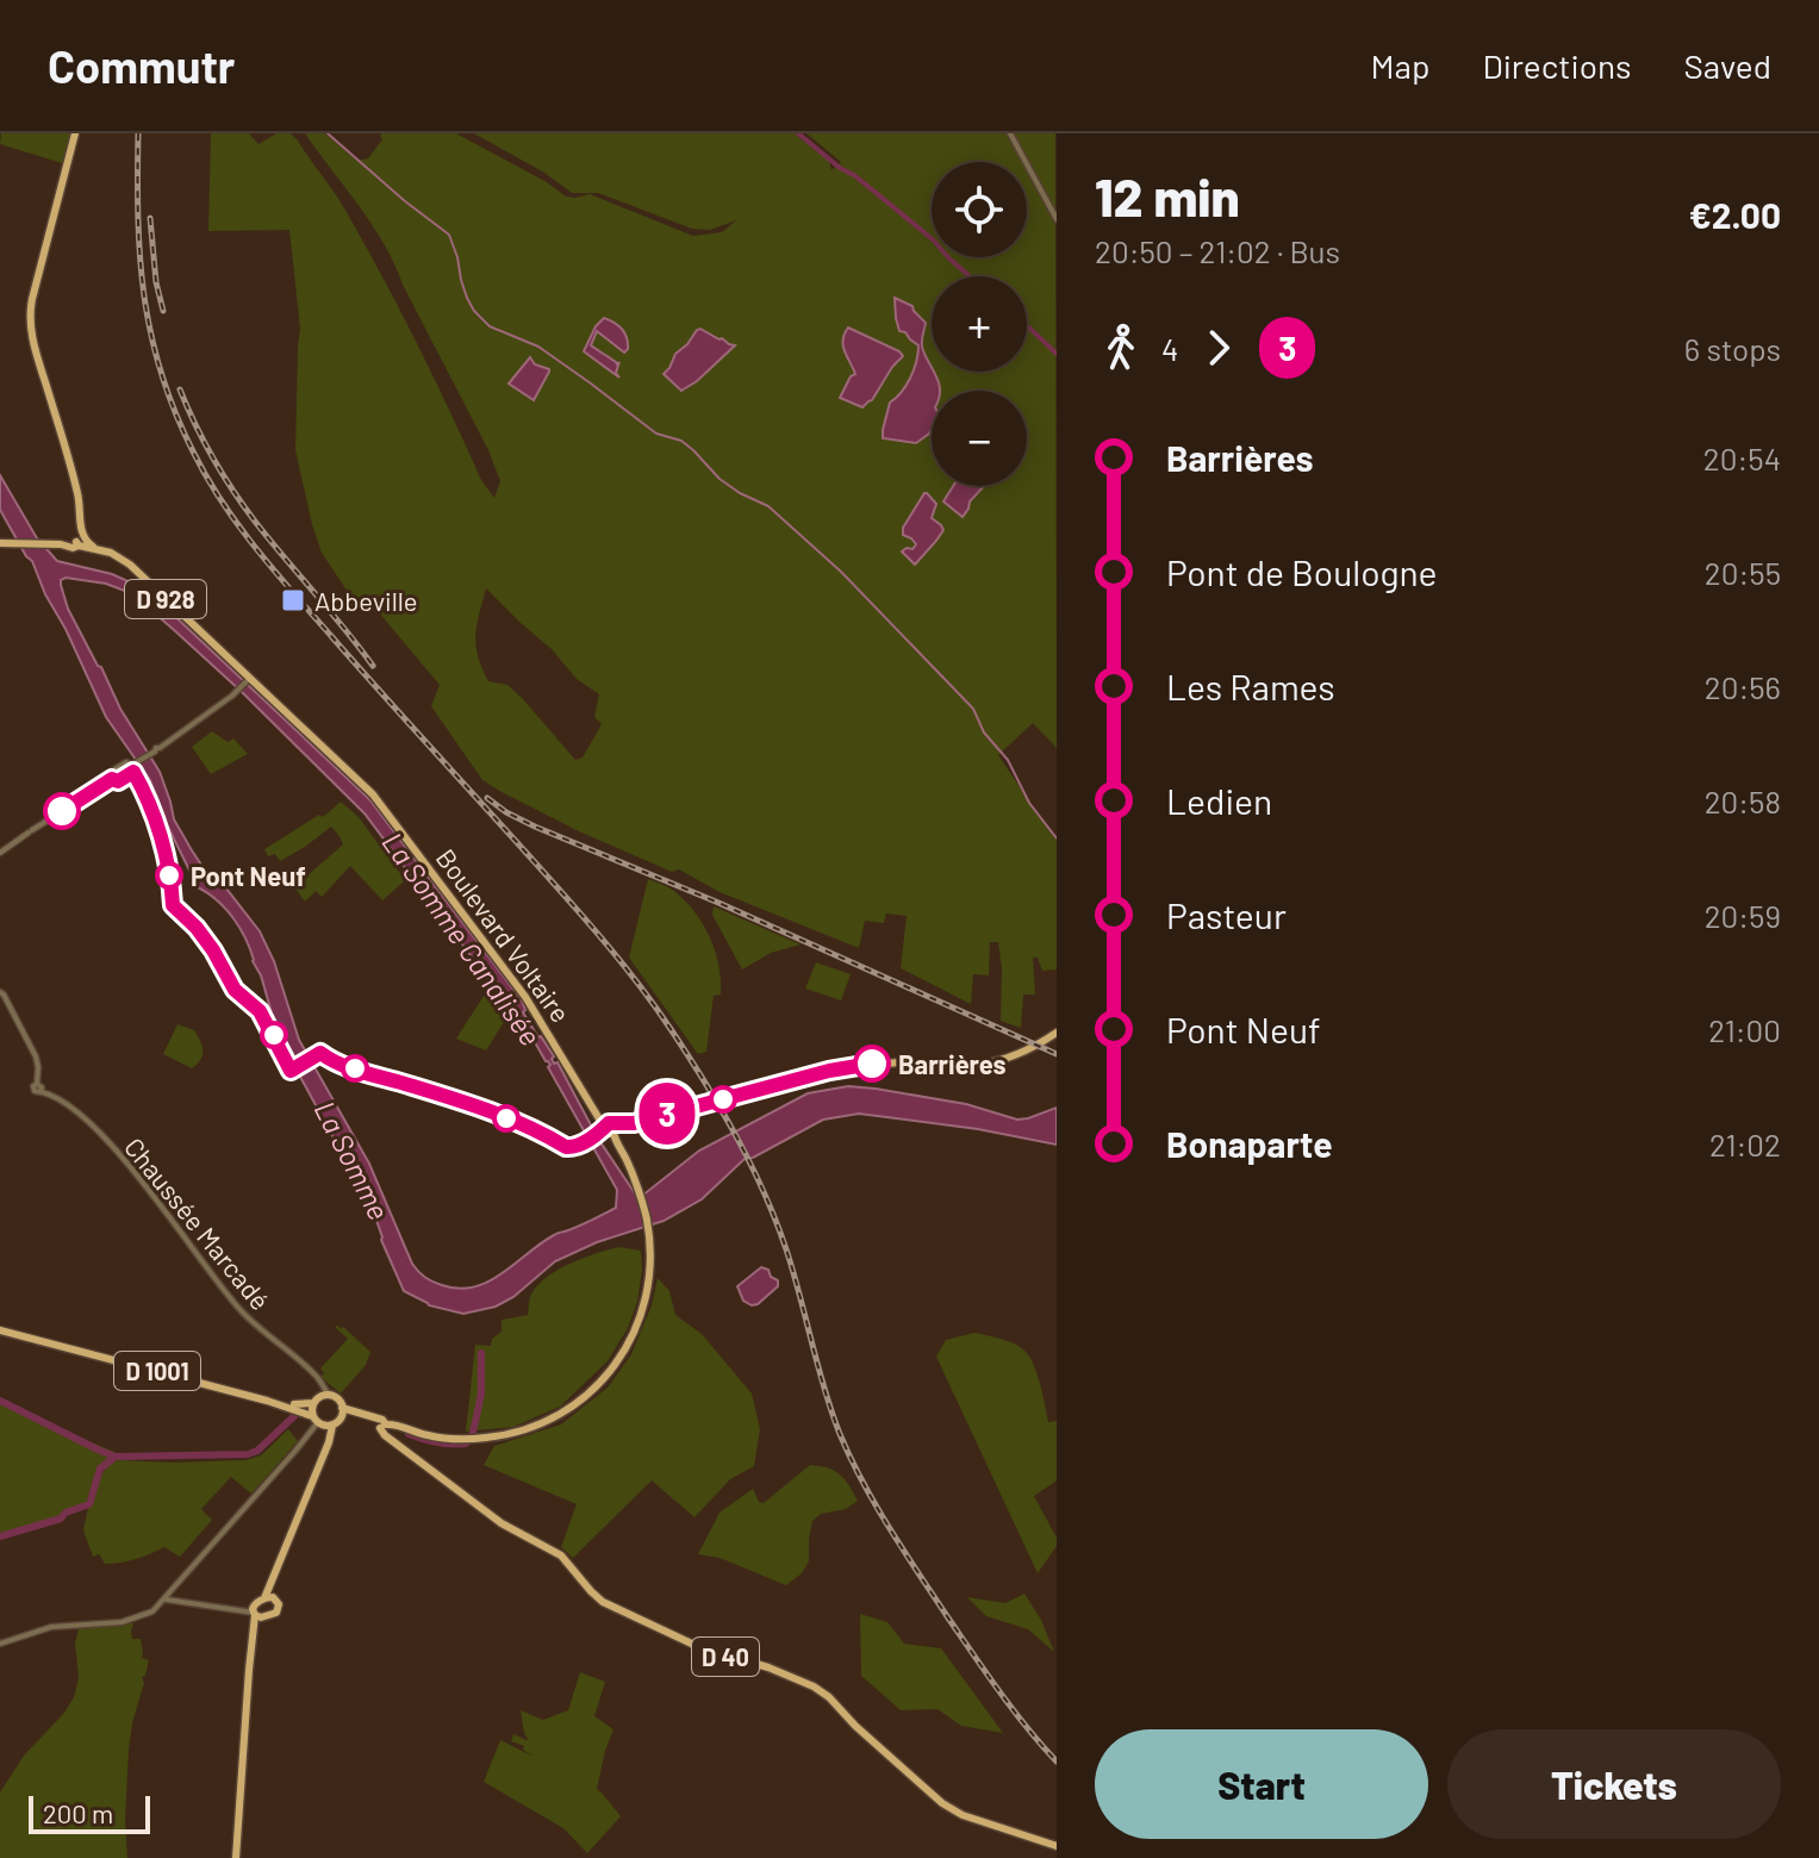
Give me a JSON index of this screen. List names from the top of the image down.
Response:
{
  "streets": {
    "main road": [
      "D 928",
      "Boulevard Voltaire",
      "D 1001",
      "D 40"
    ],
    "street": ["Chaussée Marcadé"]
  },
  "crossings": [
    ["D 928", "Boulevard Voltaire"],
    ["D 928", "Chaussée Marcadé"],
    ["D 928", "D 1001"],
    ["D 928", "D 40"],
    ["Boulevard Voltaire", "D 40"],
    ["Chaussée Marcadé", "D 1001"]
  ],
  "water": ["La Somme Canalisée", "La Somme"],
  "places": {
    "transit": ["Abbeville"],
    "other": ["Pont Neuf", "Barrières"]
  },
  "lines": ["bus line 3"],
  "scale_bar": "200 m",
  "page": {
    "header": "Commutr",
    "nav": ["Map", "Directions", "Saved"],
    "on_map": "3",
    "heading": ["12 min", "20:50 – 21:02 · Bus", "€2.00"],
    "map_buttons": ["+", "−"],
    "legs": ["4", "3", "6 stops"],
    "list": [
      {
        "name": "Barrières",
        "value": "20:54"
      },
      {
        "name": "Pont de Boulogne",
        "value": "20:55"
      },
      {
        "name": "Les Rames",
        "value": "20:56"
      },
      {
        "name": "Ledien",
        "value": "20:58"
      },
      {
        "name": "Pasteur",
        "value": "20:59"
      },
      {
        "name": "Pont Neuf",
        "value": "21:00"
      },
      {
        "name": "Bonaparte",
        "value": "21:02"
      }
    ],
    "buttons": ["Start", "Tickets"],
    "scale": "200 m"
  }
}
